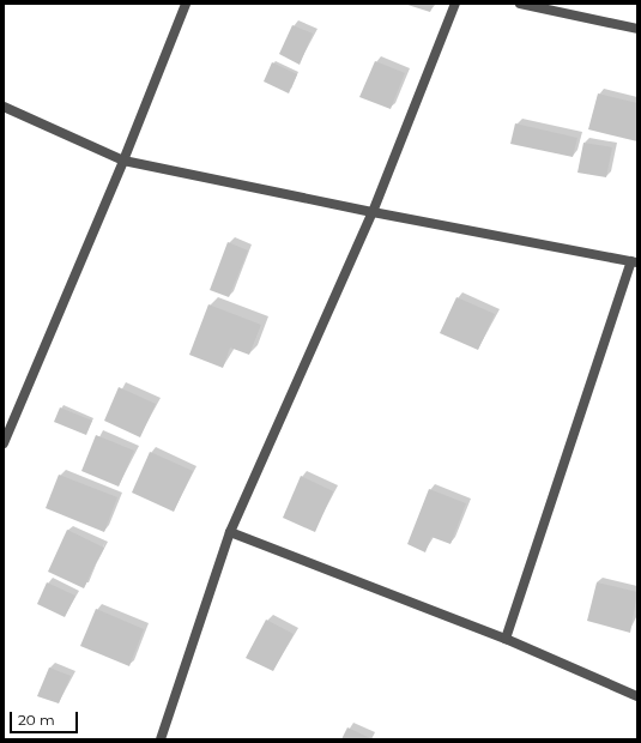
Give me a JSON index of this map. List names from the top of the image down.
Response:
{
  "scale_bar": "20 m"
}
